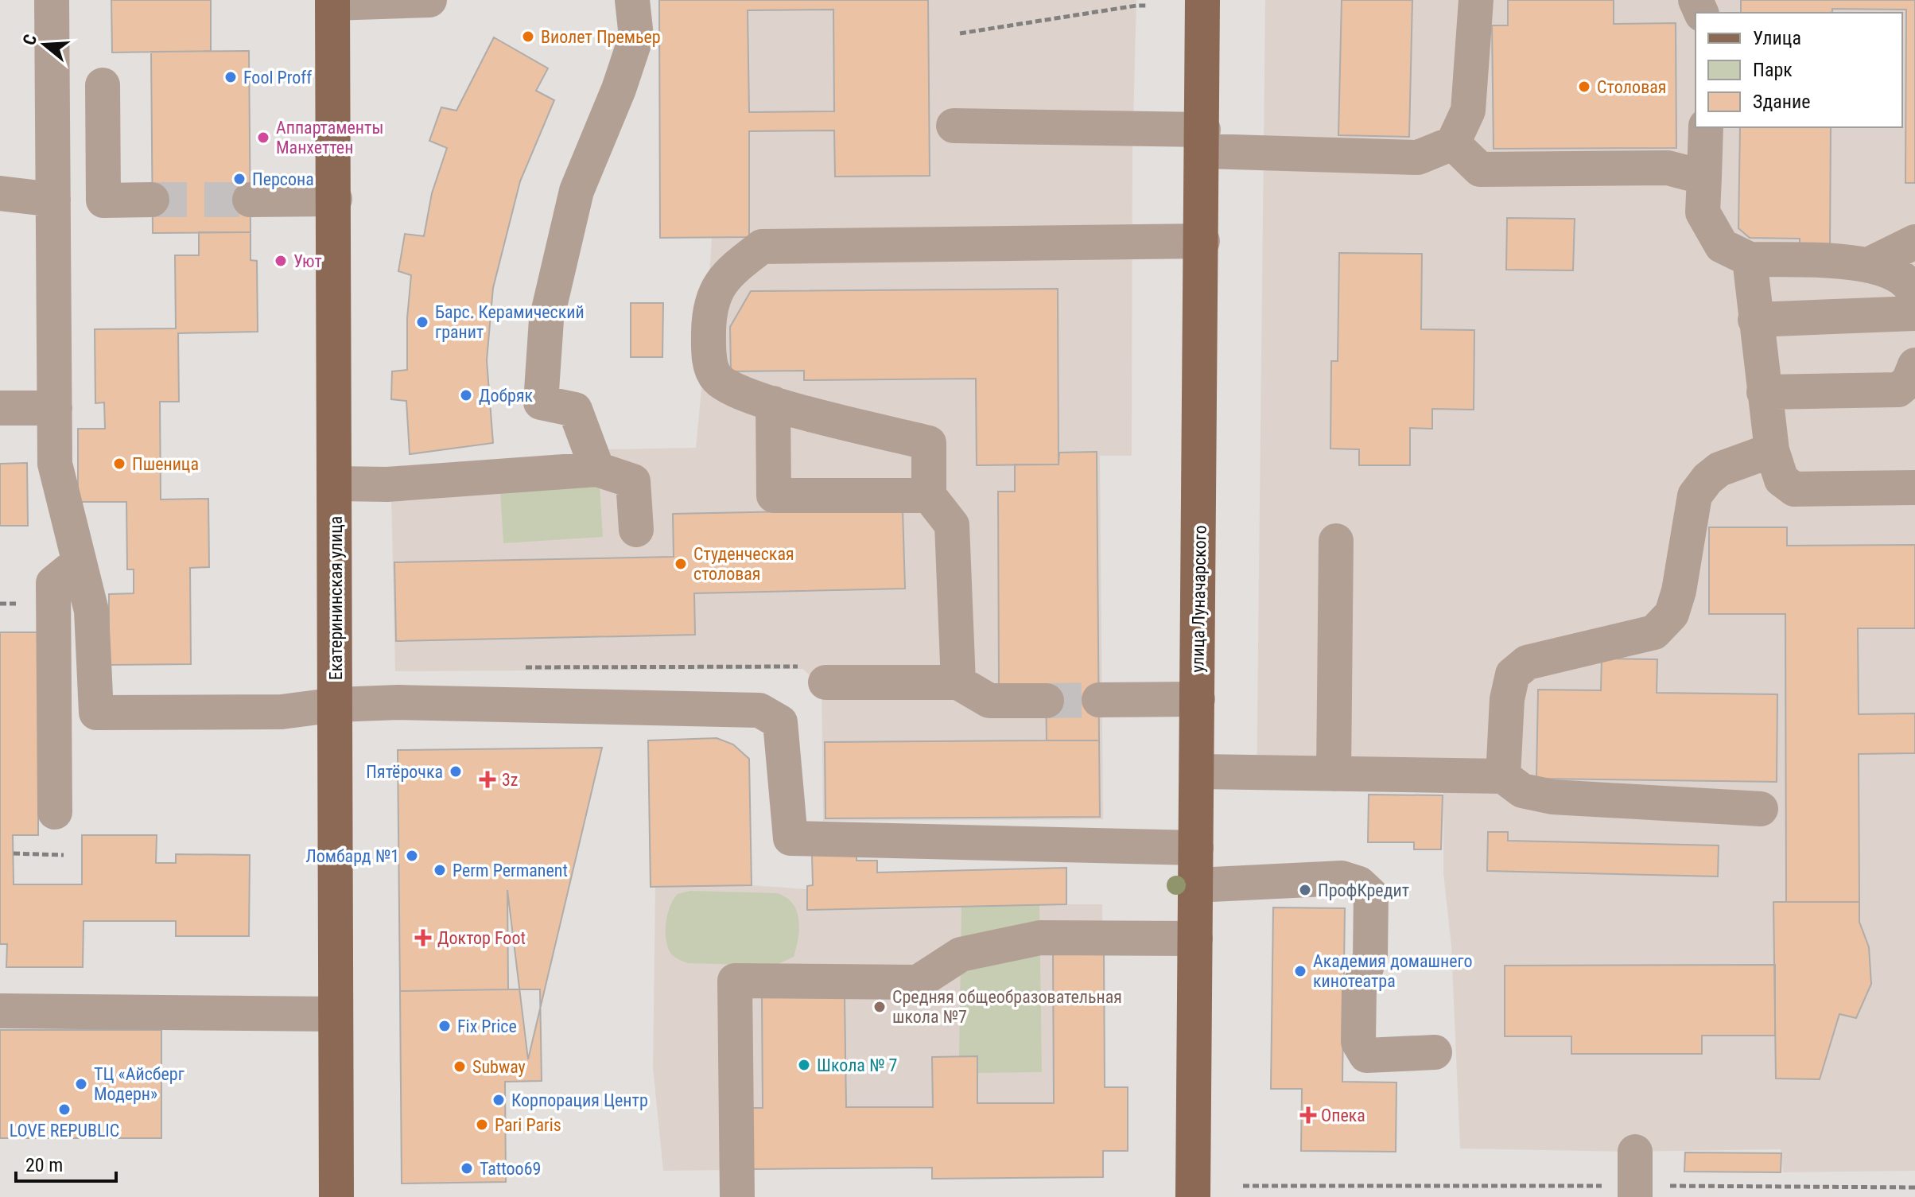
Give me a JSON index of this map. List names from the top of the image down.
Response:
{
  "streets": {
    "main road": ["Екатерининская улица", "улица Луначарского"]
  },
  "places": {
    "other": [
      "Виолет Премьер",
      "Fool Proff",
      "Стoловая",
      "Аппартаменты Манхеттен",
      "Персона",
      "Уют",
      "Барс. Керамический гранит",
      "Добряк",
      "Пшеница",
      "Студенческая столовая",
      "Пятёрочка",
      "Ломбард №1",
      "Perm Permanent",
      "ПрофКредит",
      "Академия домашнего кинотеатра",
      "Средняя общеобразовательная школа №7",
      "Fix Price",
      "Школа № 7",
      "Subway",
      "ТЦ «Айсберг Модерн»",
      "Корпорация Центр",
      "LOVE REPUBLIC",
      "Pari Paris",
      "Tattoo69"
    ],
    "health": ["3z", "Доктор Foot", "Опека"]
  },
  "legend": ["Улица", "Парк", "Здание"],
  "scale_bar": "20 m",
  "north": "left"
}
